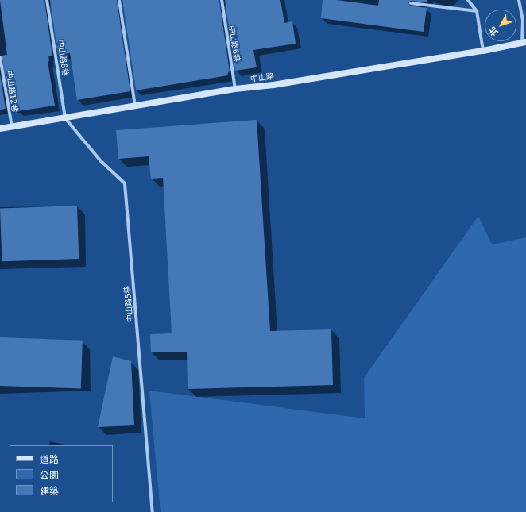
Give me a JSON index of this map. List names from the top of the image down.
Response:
{
  "streets": {
    "main road": ["中山路"],
    "street": [
      "中山路6巷",
      "中山路8巷",
      "中山路12巷",
      "中山路5巷"
    ]
  },
  "crossings": [
    ["中山路6巷", "中山路"],
    ["中山路8巷", "中山路"],
    ["中山路8巷", "中山路5巷"],
    ["中山路", "中山路12巷"],
    ["中山路", "中山路5巷"]
  ],
  "legend": ["道路", "公園", "建築"],
  "north": "bottom left"
}
